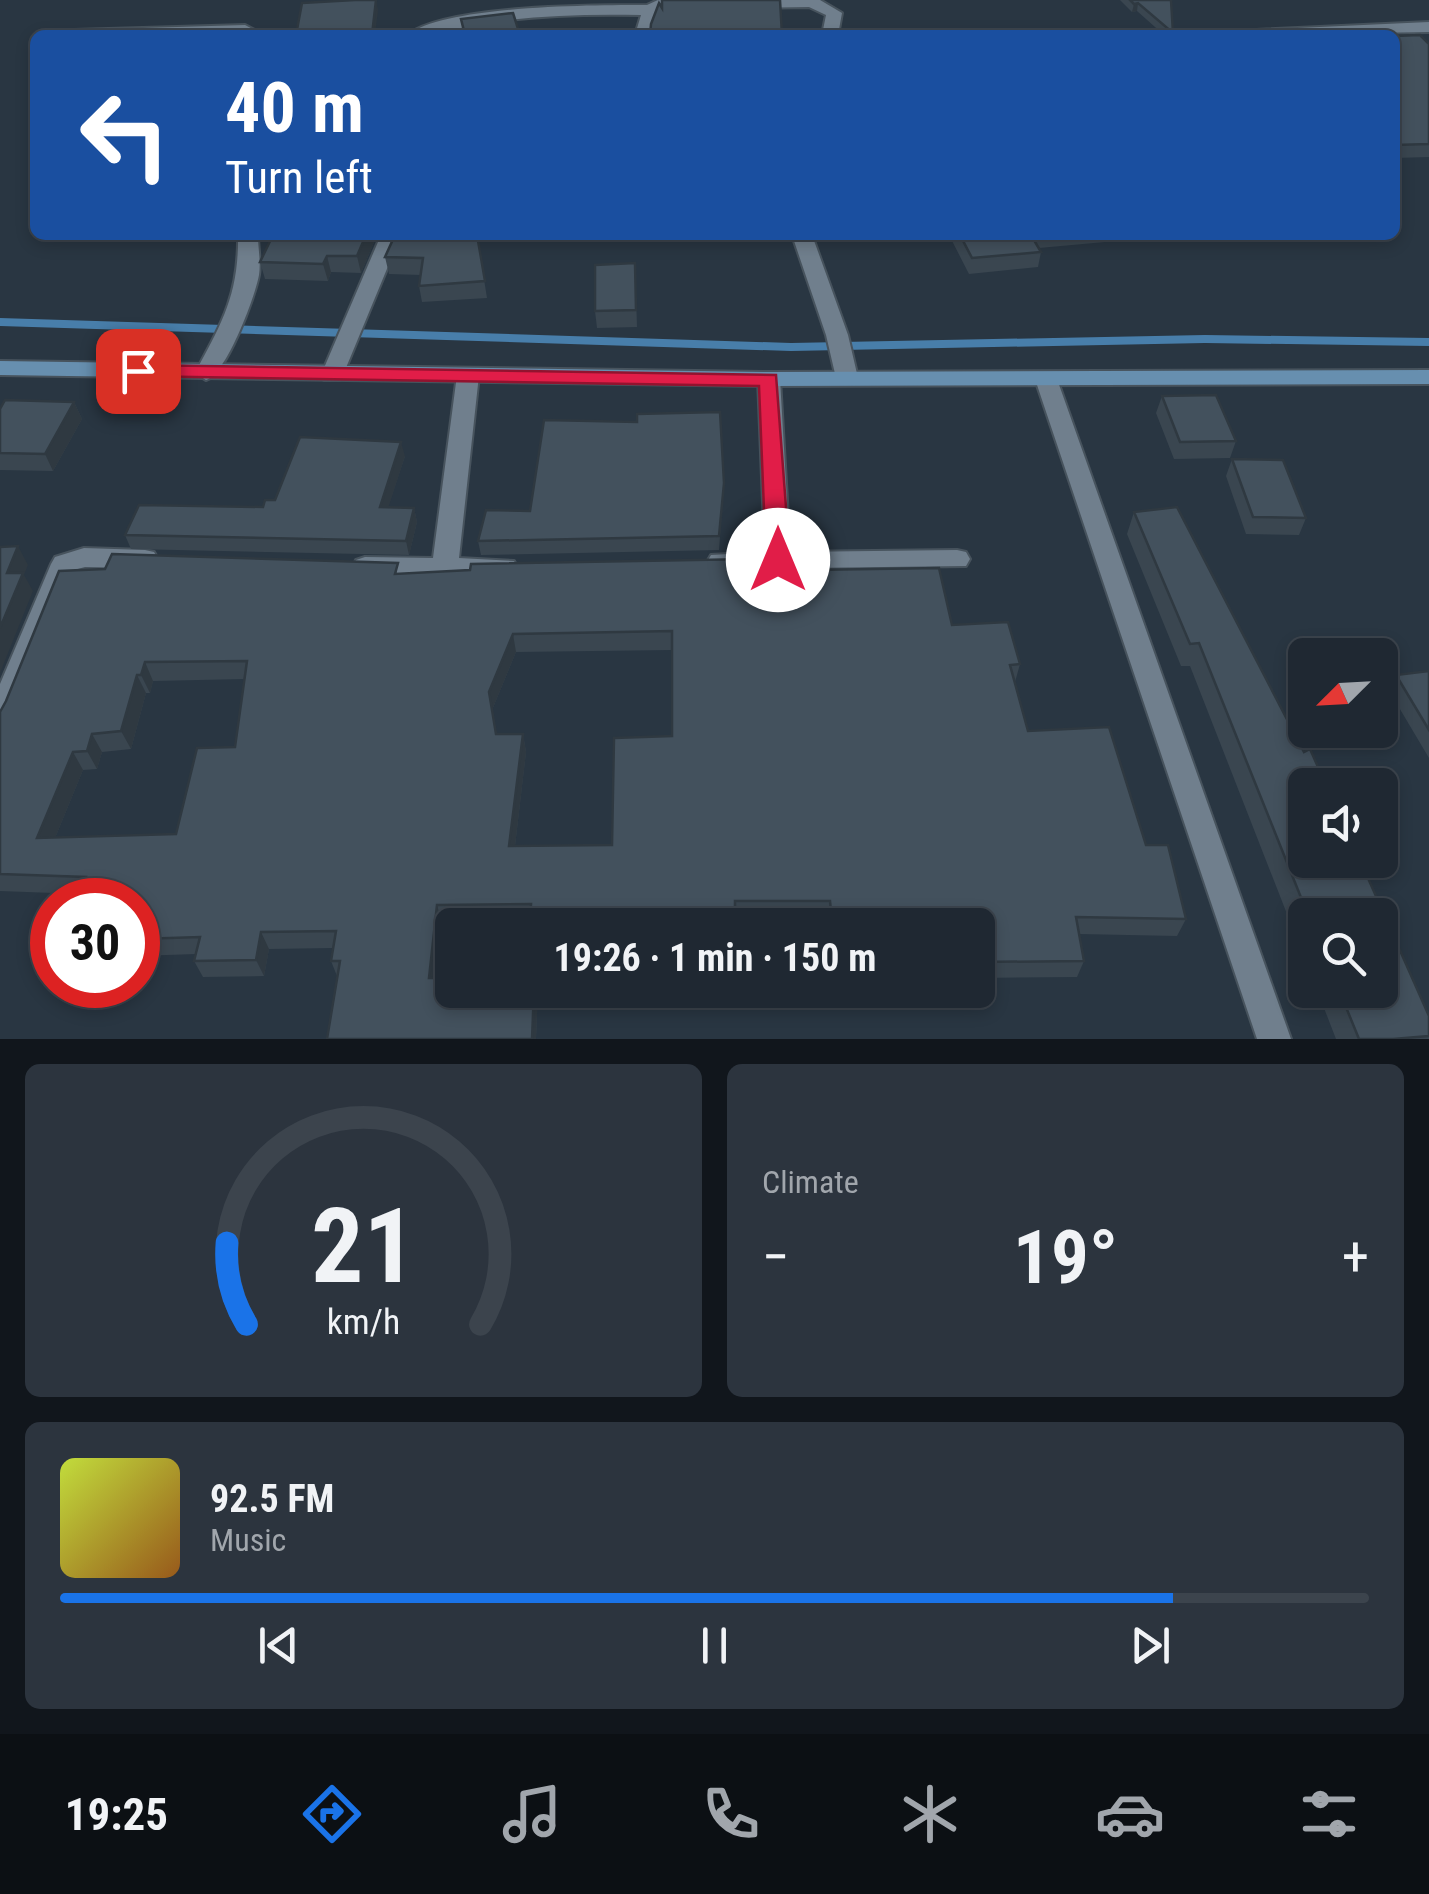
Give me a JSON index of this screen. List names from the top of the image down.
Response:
{
  "north": "bottom left",
  "page": {
    "turn": ["40 m", "Turn left"],
    "limit": "30",
    "trip": "19:26 · 1 min · 150 m",
    "tile": "Climate",
    "heat": ["−", "19°", "+"],
    "song": ["92.5 FM", "Music"],
    "tabs": "19:25",
    "gauge": ["21", "km/h"]
  }
}
